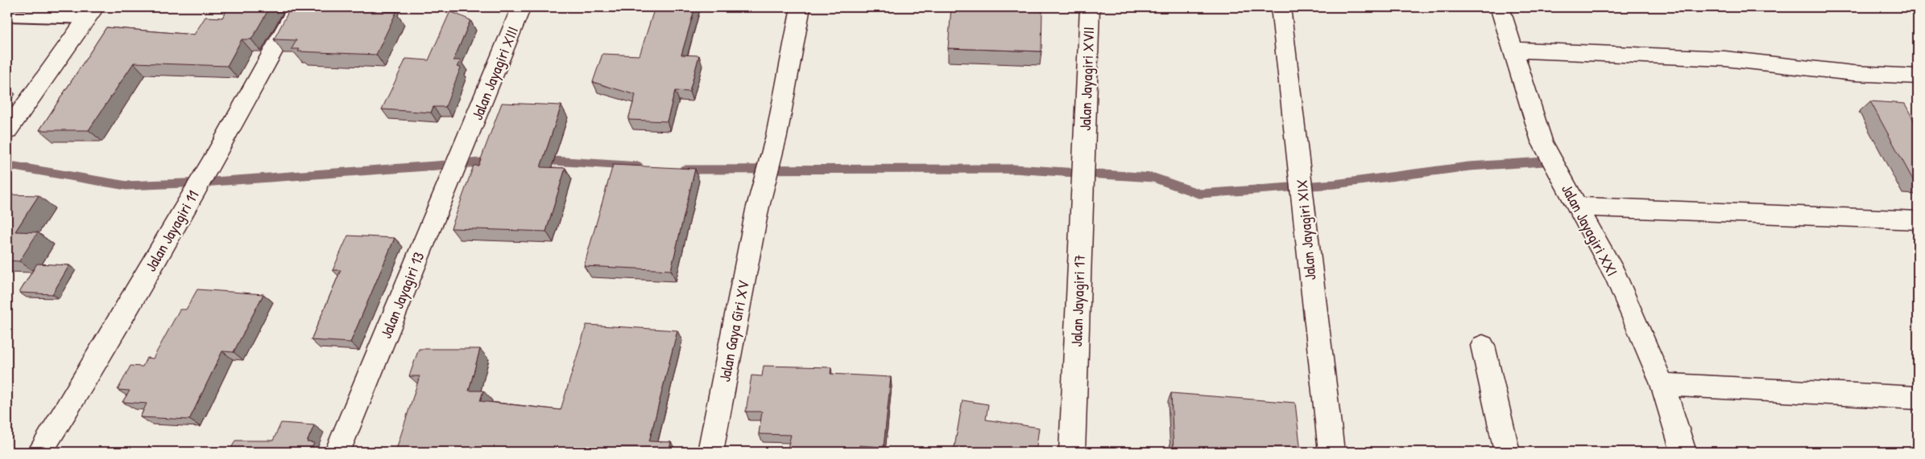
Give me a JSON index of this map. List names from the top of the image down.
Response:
{
  "streets": {
    "street": [
      "Jalan Jayagiri XIII",
      "Jalan Jayagiri XVII",
      "Jalan Jayagiri XIX",
      "Jalan Jayagiri XXI",
      "Jalan Jayagiri 11",
      "Jalan Jayagiri 13",
      "Jalan Jayagiri 17",
      "Jalan Gaya Giri XV"
    ]
  },
  "crossings": [
    ["Jalan Jayagiri XIII", "Jalan Jayagiri 13"],
    ["Jalan Jayagiri XVII", "Jalan Jayagiri 17"]
  ]
}
